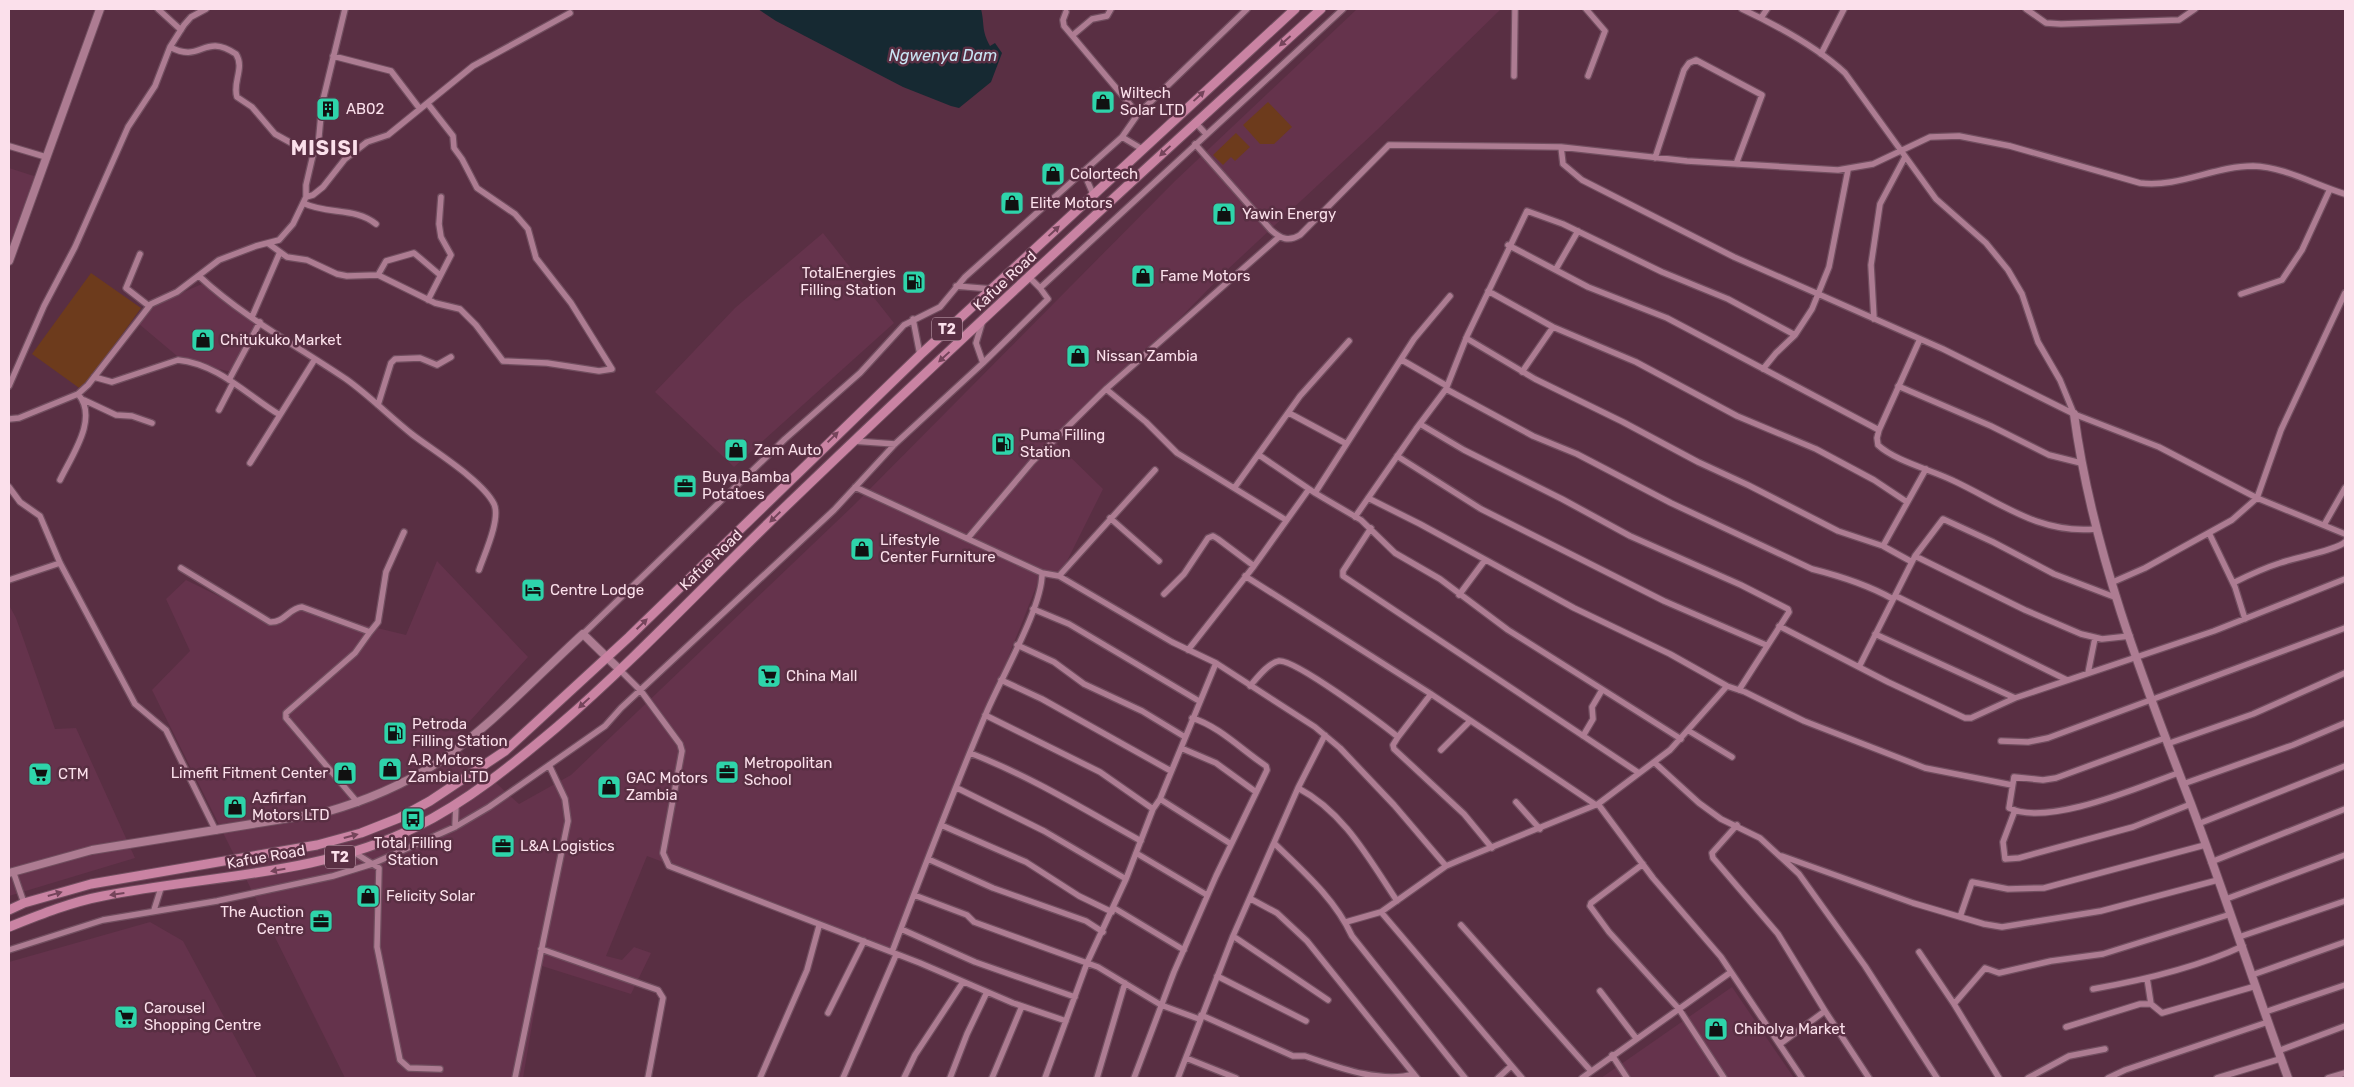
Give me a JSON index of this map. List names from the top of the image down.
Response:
{
  "streets": {
    "main road": ["Kafue Road", "T2"]
  },
  "districts": ["MISISI"],
  "water": ["Ngwenya Dam"],
  "places": {
    "shop": [
      "Wiltech Solar LTD",
      "Colortech",
      "Elite Motors",
      "Yawin Energy",
      "Fame Motors",
      "Chitukuko Market",
      "Nissan Zambia",
      "Zam Auto",
      "Lifestyle Center Furniture",
      "A.R Motors Zambia LTD",
      "Limefit Fitment Center",
      "GAC Motors Zambia",
      "Azfirfan Motors LTD",
      "Felicity Solar",
      "Chibolya Market"
    ],
    "building": ["AB02"],
    "fuel station": ["TotalEnergies Filling Station", "Puma Filling Station", "Petroda Filling Station"],
    "office": [
      "Buya Bamba Potatoes",
      "Metropolitan School",
      "L&A Logistics",
      "The Auction Centre"
    ],
    "hotel": ["Centre Lodge"],
    "supermarket": ["China Mall", "CTM", "Carousel Shopping Centre"],
    "bus stop": ["Total Filling Station"]
  }
}
